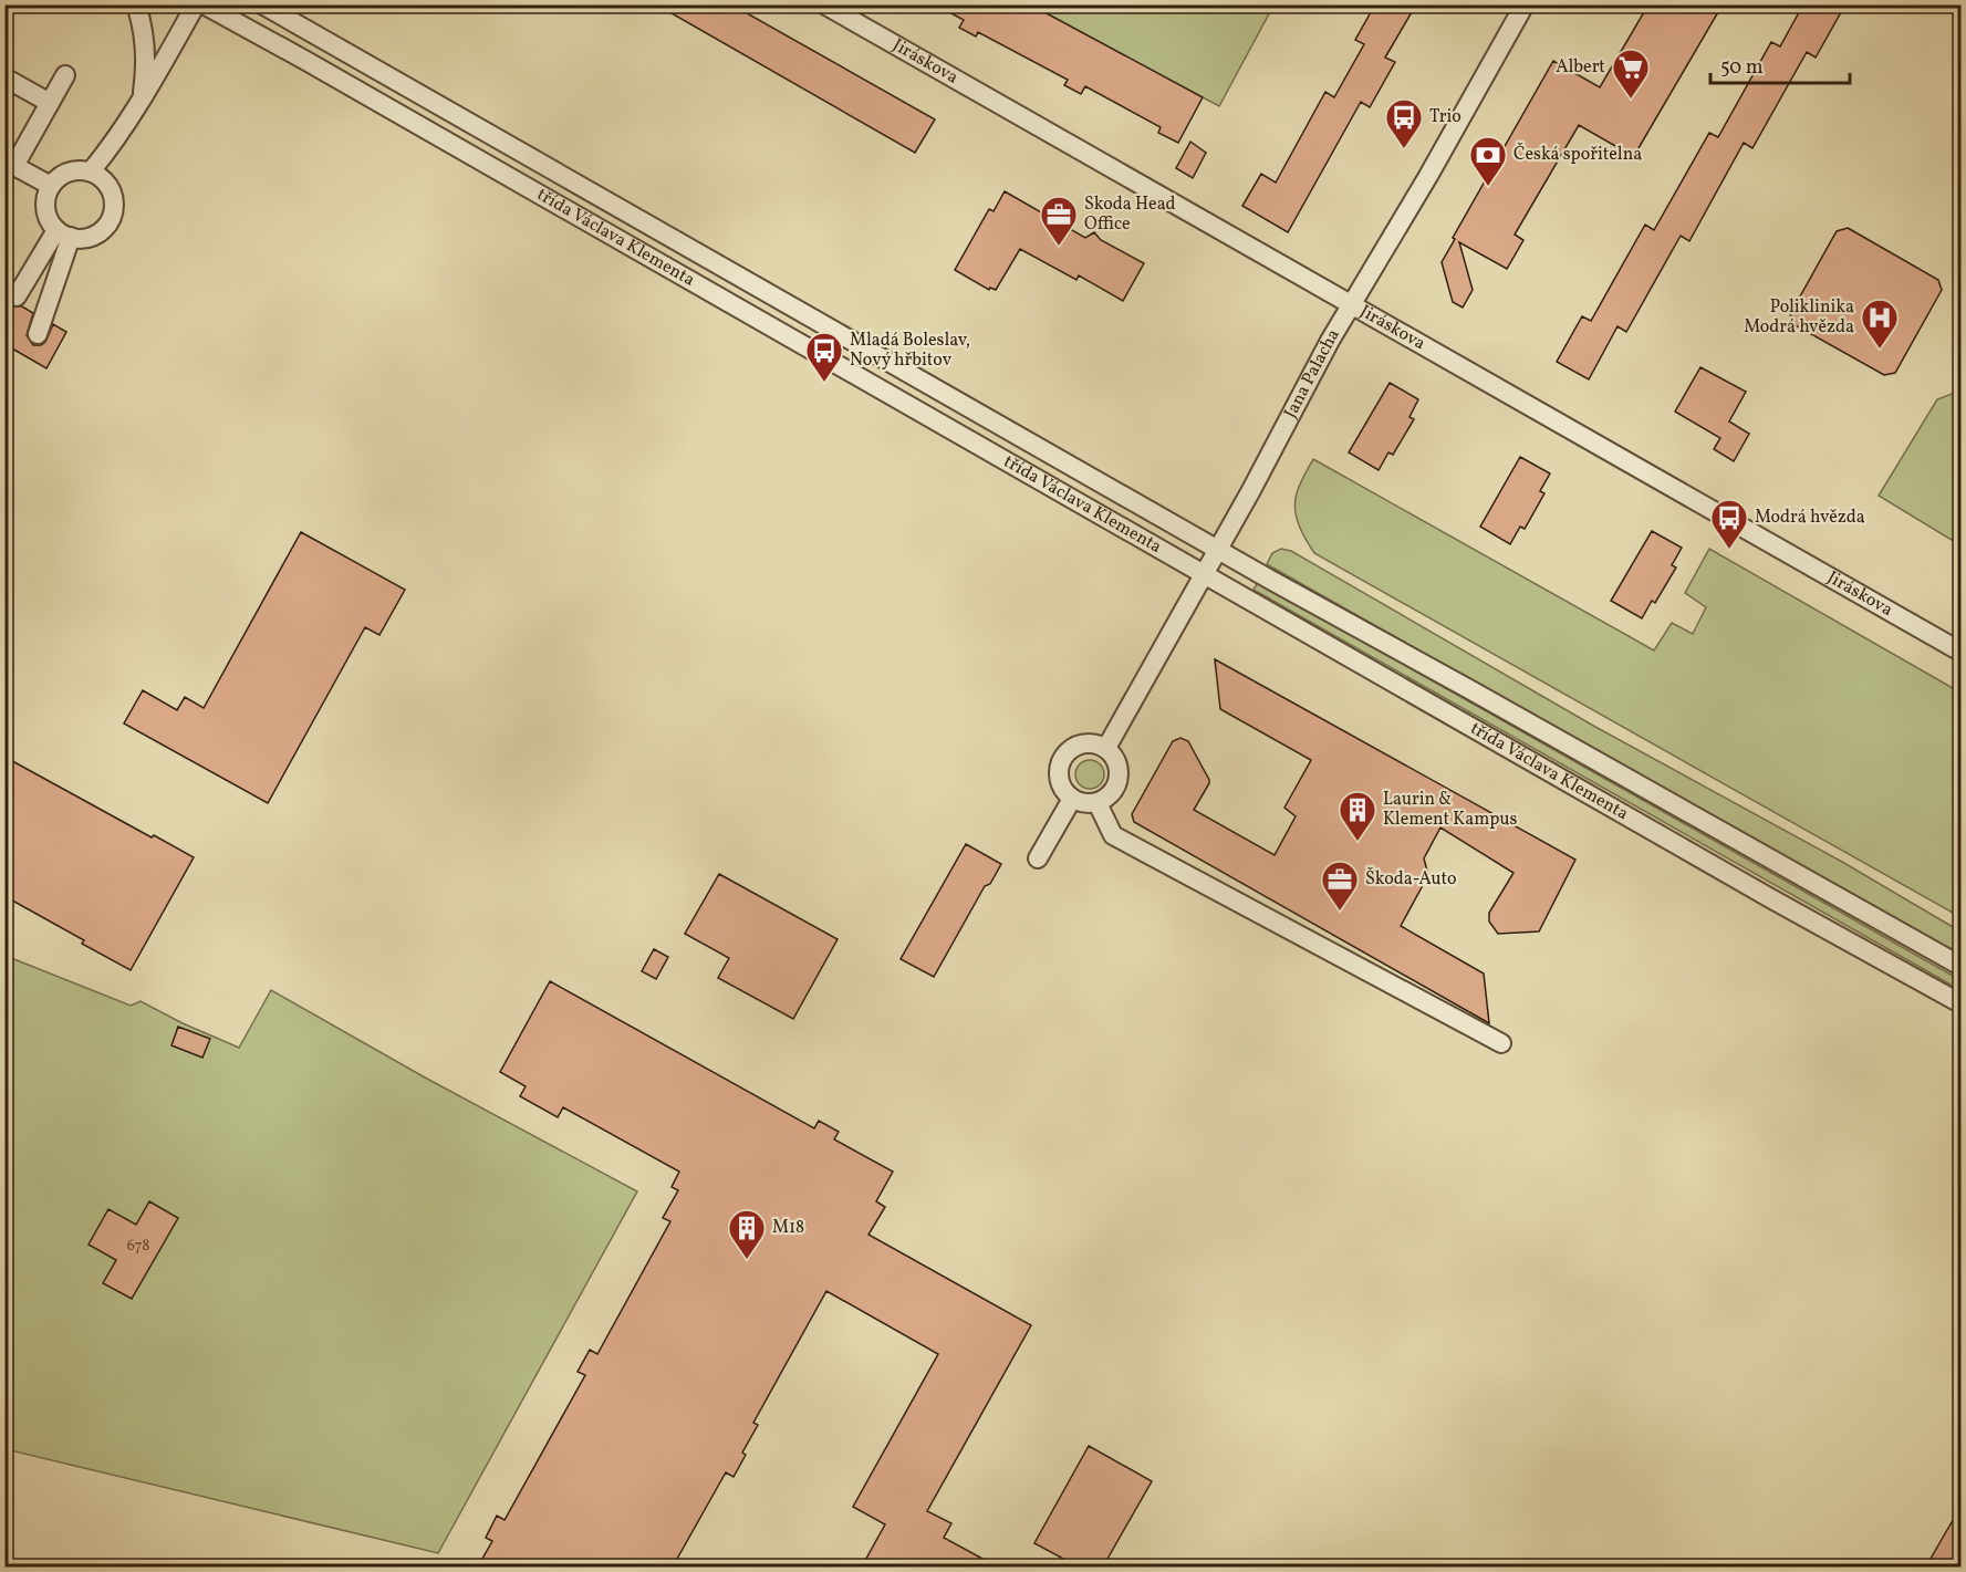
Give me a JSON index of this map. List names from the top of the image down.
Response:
{
  "streets": {
    "street": ["Jiráskova", "třída Václava Klementa", "Jana Palacha"]
  },
  "crossings": [
    ["Jiráskova", "Jana Palacha"],
    ["třída Václava Klementa", "Jana Palacha"]
  ],
  "places": {
    "supermarket": ["Albert"],
    "bus stop": ["Trio", "Mladá Boleslav, Nový hřbitov", "Modrá hvězda"],
    "bank": ["Česká spořitelna"],
    "office": ["Skoda Head Office", "Škoda-Auto"],
    "hospital": ["Poliklinika Modrá hvězda"],
    "building": ["Laurin & Klement Kampus", "M18"]
  },
  "house_numbers": ["678"],
  "scale_bar": "50 m"
}
